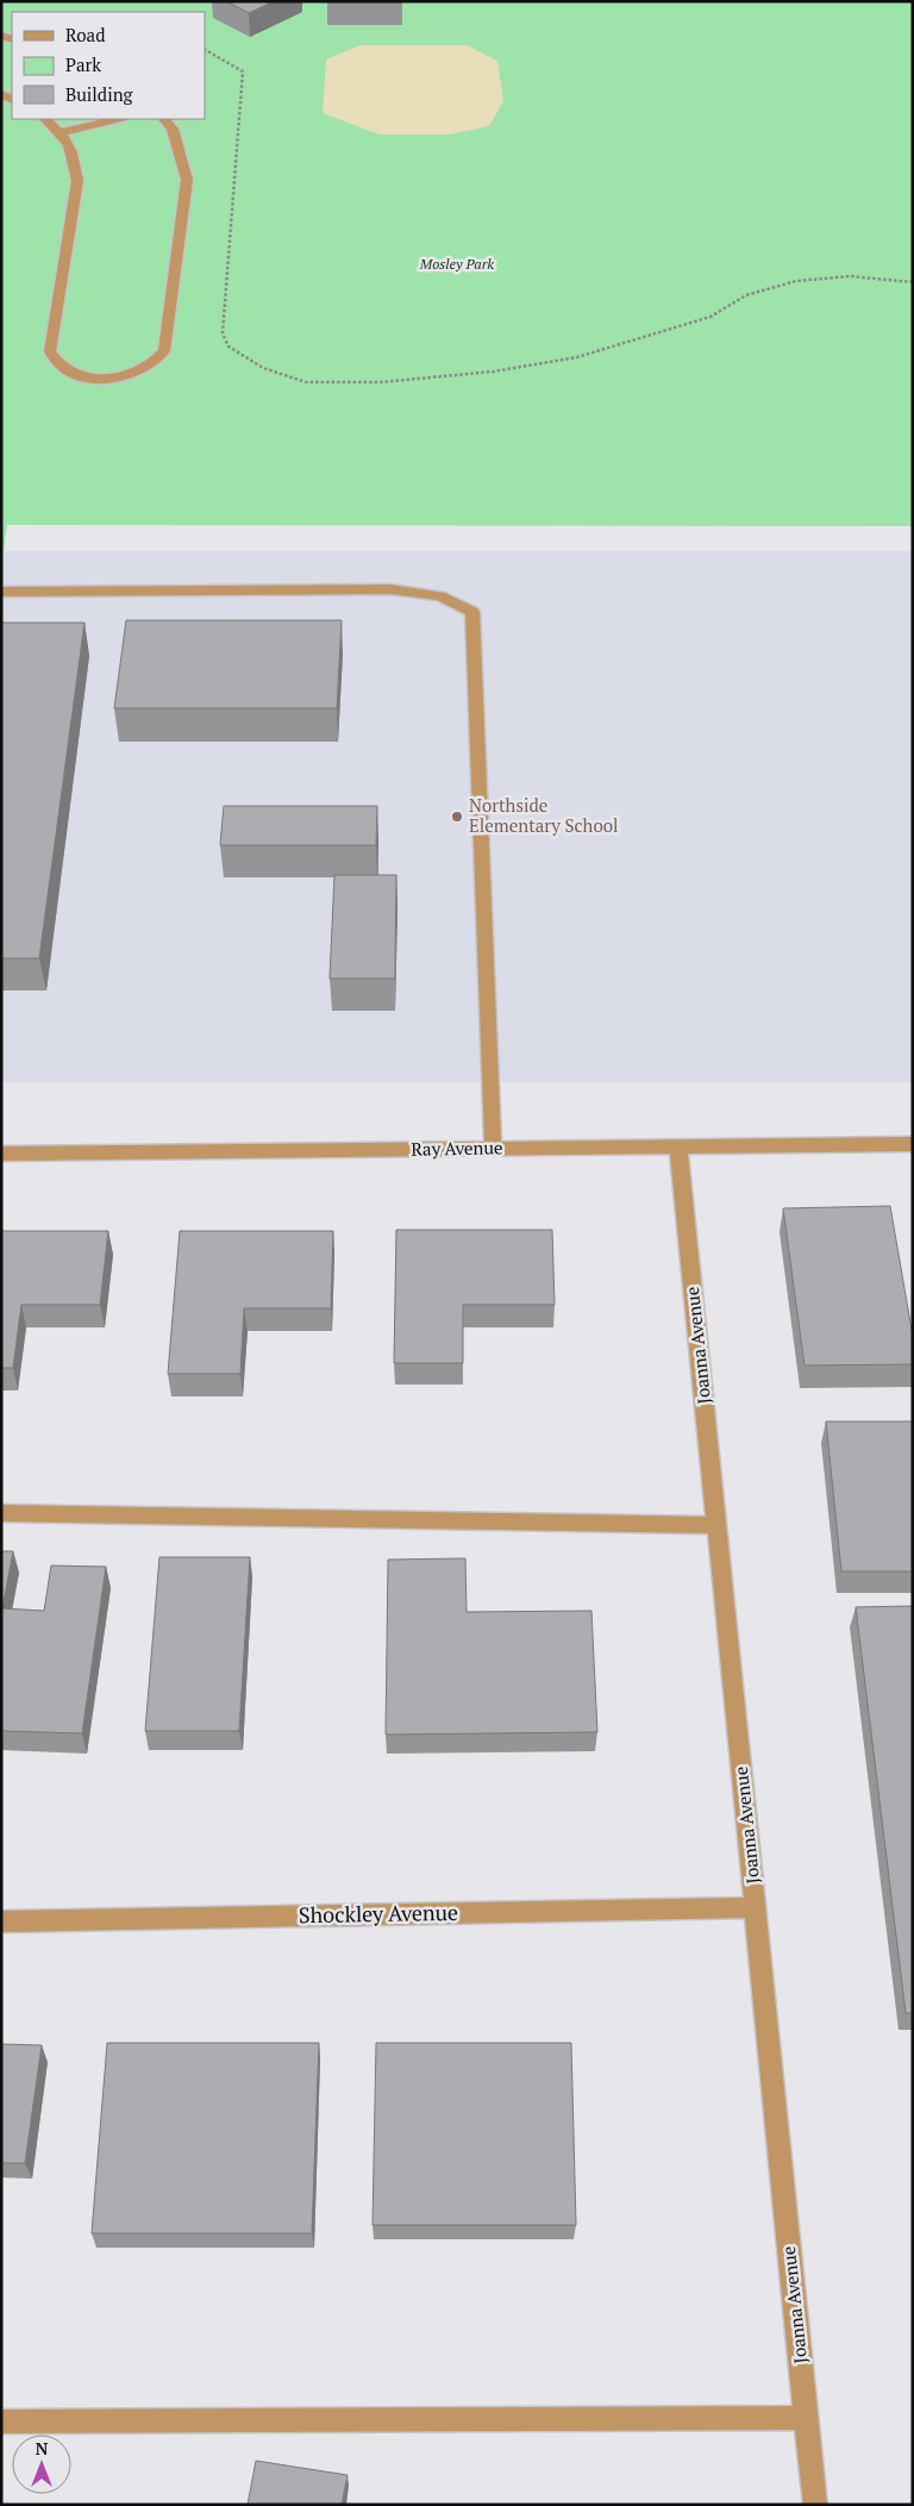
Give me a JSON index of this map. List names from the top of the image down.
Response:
{
  "streets": {
    "street": ["Ray Avenue", "Joanna Avenue", "Shockley Avenue"]
  },
  "crossings": [
    ["Ray Avenue", "Joanna Avenue"],
    ["Joanna Avenue", "Shockley Avenue"]
  ],
  "parks": ["Mosley Park"],
  "places": ["Northside Elementary School"],
  "legend": ["Road", "Park", "Building"],
  "north": "top"
}
